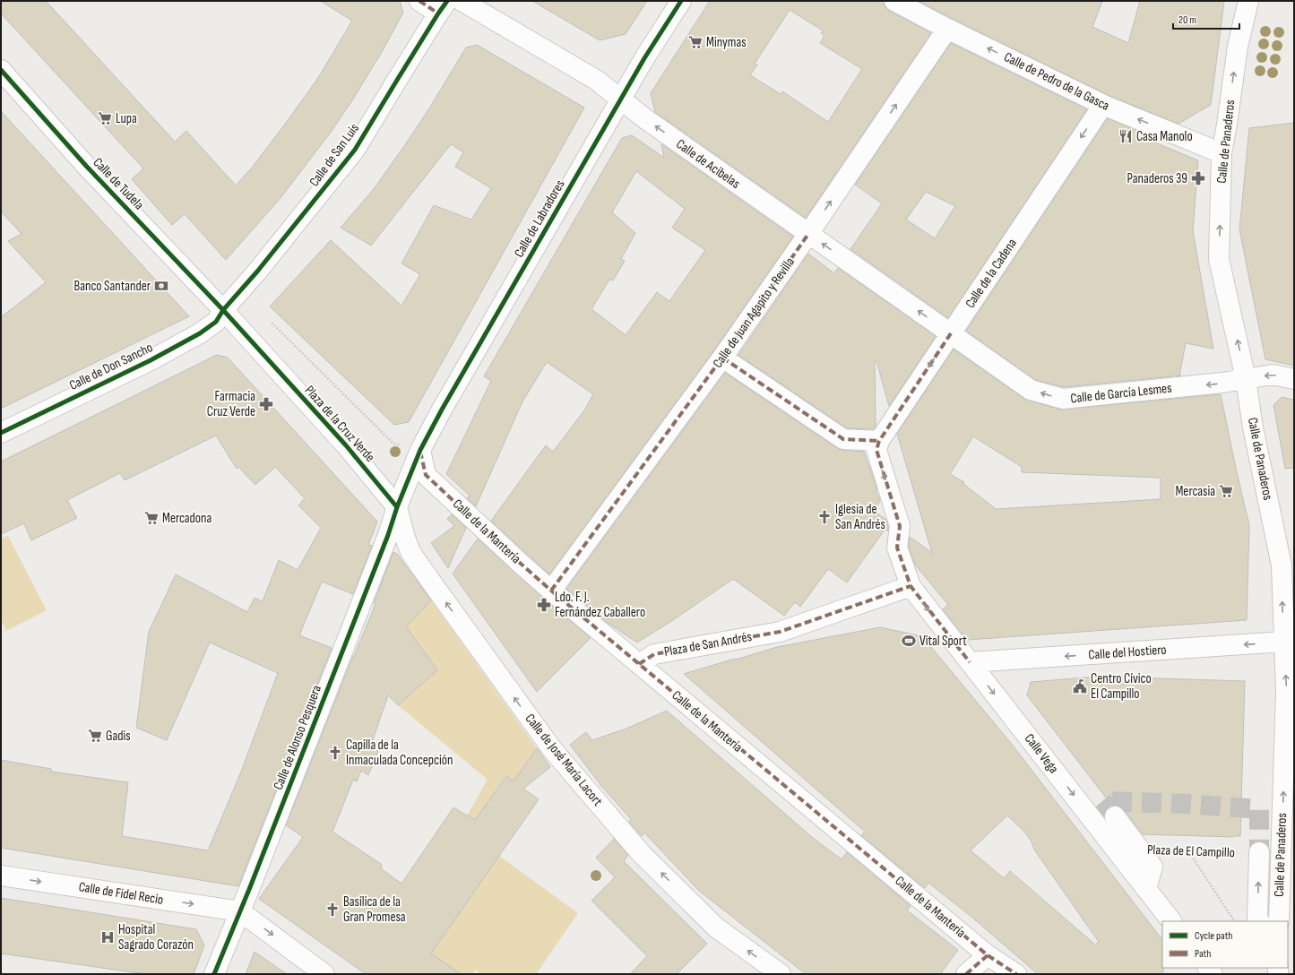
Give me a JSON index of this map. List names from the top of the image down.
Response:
{
  "streets": {
    "street": [
      "Calle de Pedro de la Gasca",
      "Calle de Panaderos",
      "Calle de San Luis",
      "Calle de Acibelas",
      "Calle de Tudela",
      "Calle de Labradores",
      "Calle de la Cadena",
      "Calle de Juan Agapito y Revilla",
      "Calle de Don Sancho",
      "Calle de García Lesmes",
      "Plaza de la Cruz Verde",
      "Calle de la Mantería",
      "Plaza de San Andrés",
      "Calle del Hostiero",
      "Calle de Alonso Pesquera",
      "Calle Vega",
      "Calle de José María Lacort",
      "Calle de Fidel Recio"
    ],
    "path": ["Plaza de El Campillo"]
  },
  "crossings": [
    ["Calle de Pedro de la Gasca", "Calle de Panaderos"],
    ["Calle de Pedro de la Gasca", "Calle de la Cadena"],
    ["Calle de Pedro de la Gasca", "Calle de Juan Agapito y Revilla"],
    ["Calle de Panaderos", "Calle de García Lesmes"],
    ["Calle de Panaderos", "Calle del Hostiero"],
    ["Calle de San Luis", "Calle de Tudela"],
    ["Calle de San Luis", "Calle de Don Sancho"],
    ["Calle de San Luis", "Plaza de la Cruz Verde"],
    ["Calle de Acibelas", "Calle de Labradores"],
    ["Calle de Acibelas", "Calle de la Cadena"],
    ["Calle de Acibelas", "Calle de Juan Agapito y Revilla"],
    ["Calle de Acibelas", "Calle de García Lesmes"],
    ["Calle de Tudela", "Calle de Don Sancho"],
    ["Calle de Tudela", "Plaza de la Cruz Verde"],
    ["Calle de Labradores", "Plaza de la Cruz Verde"],
    ["Calle de Labradores", "Calle de la Mantería"],
    ["Calle de la Cadena", "Calle de García Lesmes"],
    ["Calle de la Cadena", "Calle Vega"],
    ["Calle de Juan Agapito y Revilla", "Calle de la Mantería"],
    ["Calle de Don Sancho", "Plaza de la Cruz Verde"],
    ["Plaza de la Cruz Verde", "Calle de la Mantería"],
    ["Plaza de la Cruz Verde", "Calle de Alonso Pesquera"],
    ["Plaza de la Cruz Verde", "Calle de José María Lacort"],
    ["Calle de la Mantería", "Plaza de San Andrés"],
    ["Plaza de San Andrés", "Calle Vega"],
    ["Calle del Hostiero", "Calle Vega"],
    ["Calle de Alonso Pesquera", "Calle de José María Lacort"],
    ["Calle de Alonso Pesquera", "Calle de Fidel Recio"]
  ],
  "one_way": [
    "Calle de Pedro de la Gasca",
    "Calle de Panaderos",
    "Calle de la Cadena",
    "Calle de Juan Agapito y Revilla",
    "Calle de García Lesmes",
    "Calle del Hostiero",
    "Calle Vega",
    "Calle de José María Lacort",
    "Calle de Fidel Recio"
  ],
  "places": {
    "supermarket": [
      "Minymas",
      "Lupa",
      "Mercasia",
      "Mercadona",
      "Gadis"
    ],
    "restaurant": ["Casa Manolo"],
    "pharmacy": ["Panaderos 39", "Farmacia Cruz Verde", "Ldo. F. J. Fernández Caballero"],
    "bank": ["Banco Santander"],
    "church": ["Iglesia de San Andrés", "Capilla de la Inmaculada Concepción", "Basílica de la Gran Promesa"],
    "sports": ["Vital Sport"],
    "public building": ["Centro Cívico El Campillo"],
    "hospital": ["Hospital Sagrado Corazón"]
  },
  "legend": ["Cycle path", "Path"],
  "scale_bar": "20 m"
}
